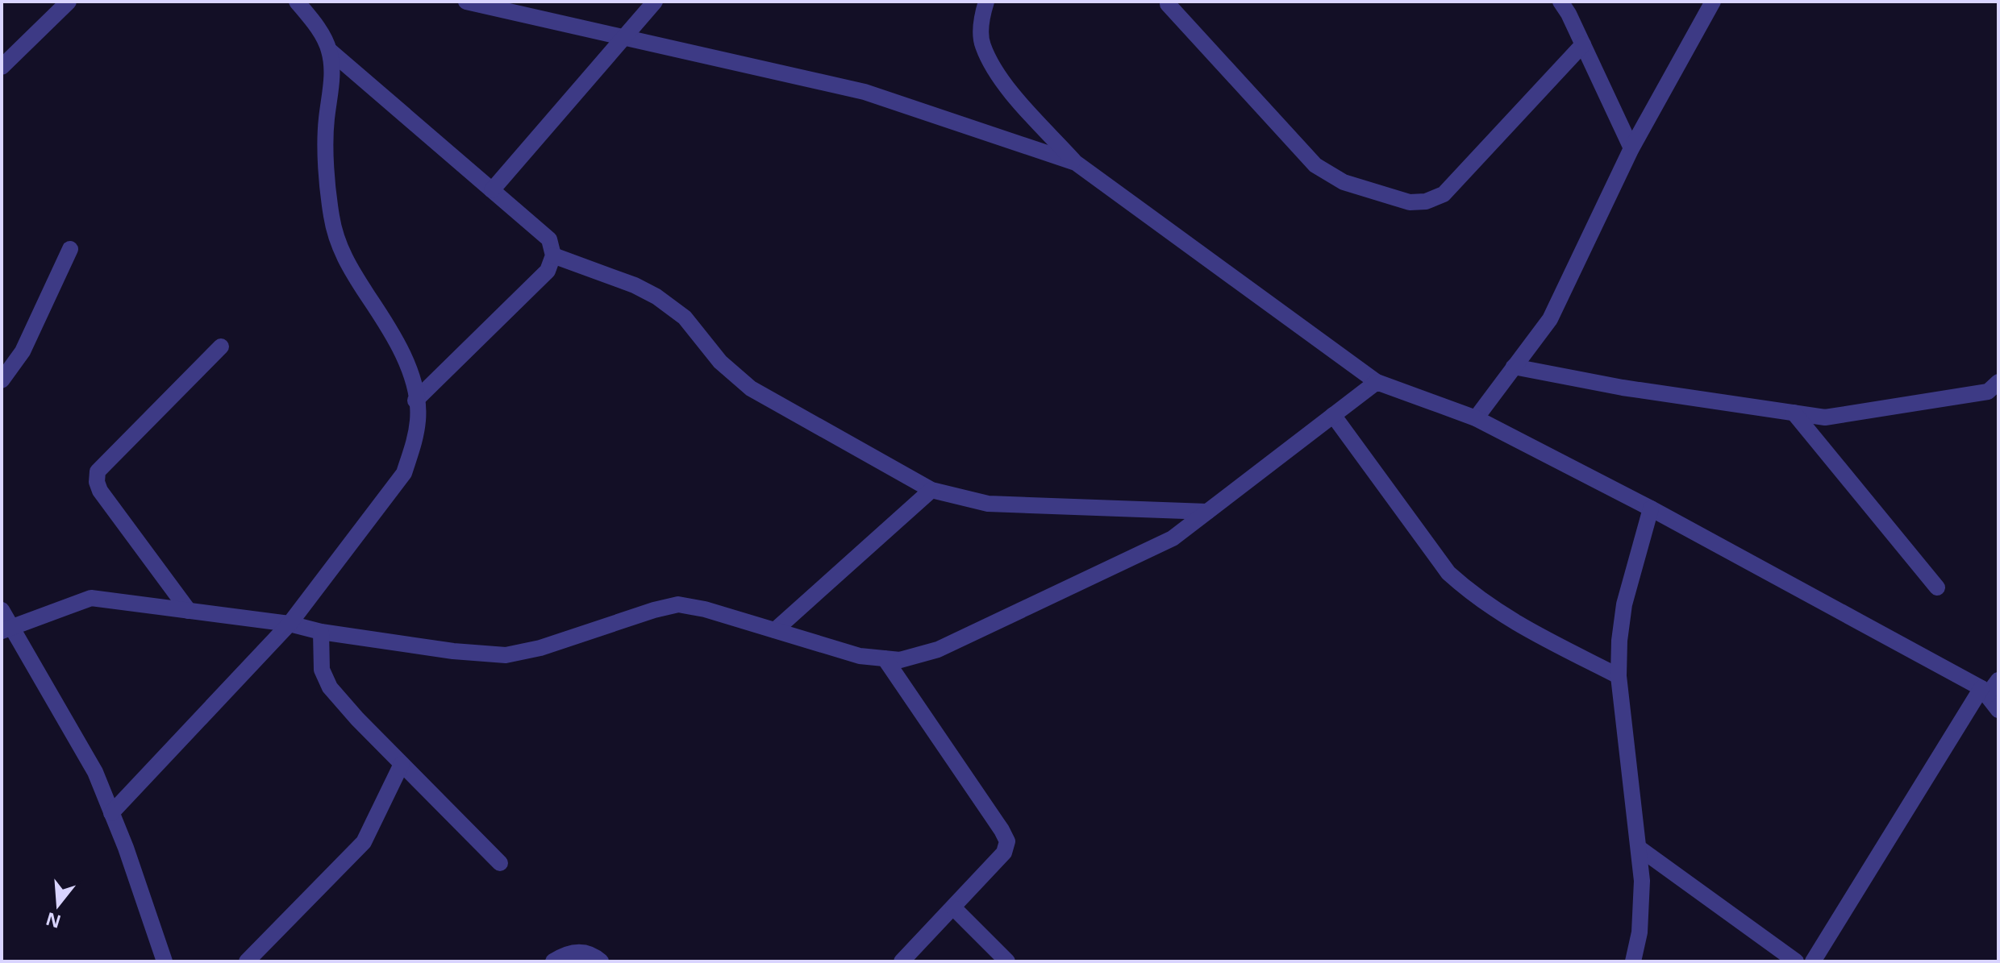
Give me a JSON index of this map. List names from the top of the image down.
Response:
{
  "north": "bottom"
}
